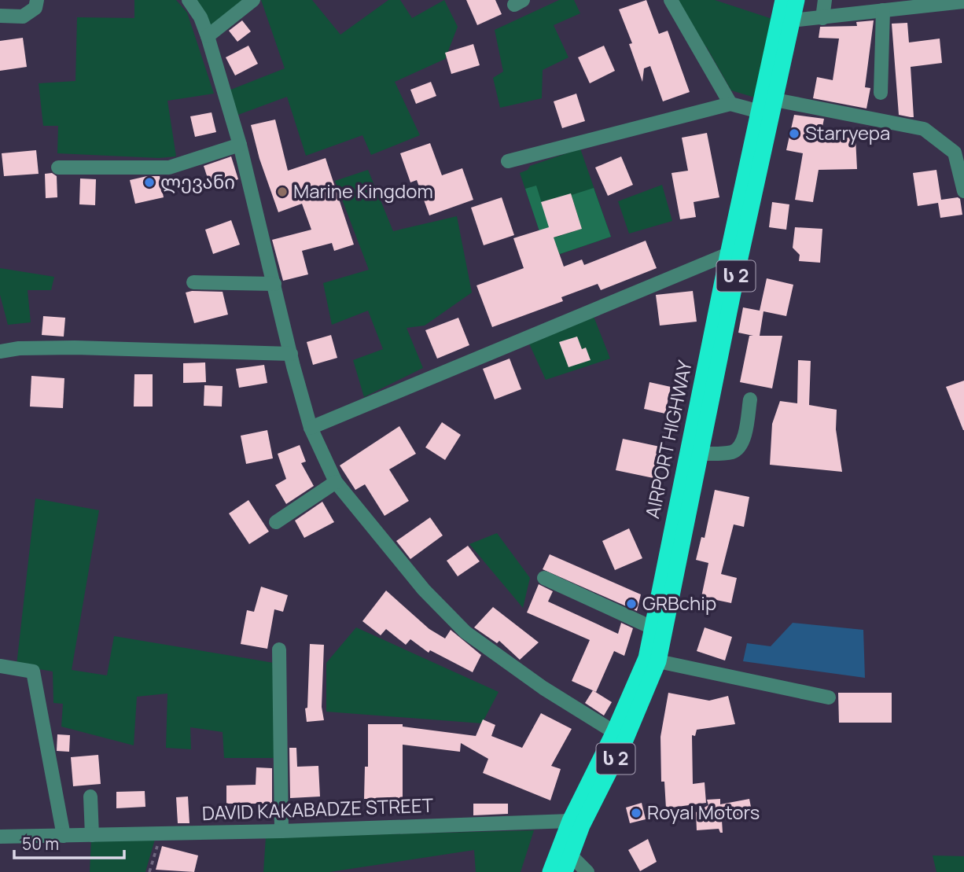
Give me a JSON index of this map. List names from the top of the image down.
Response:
{
  "streets": {
    "highway": ["ს 2", "AIRPORT HIGHWAY"],
    "street": ["DAVID KAKABADZE STREET"]
  },
  "crossings": [
    ["AIRPORT HIGHWAY", "DAVID KAKABADZE STREET"]
  ],
  "places": [
    "Starryepa",
    "ლევანი",
    "Marine Kingdom",
    "GRBchip",
    "Royal Motors"
  ],
  "scale_bar": "50 m"
}
